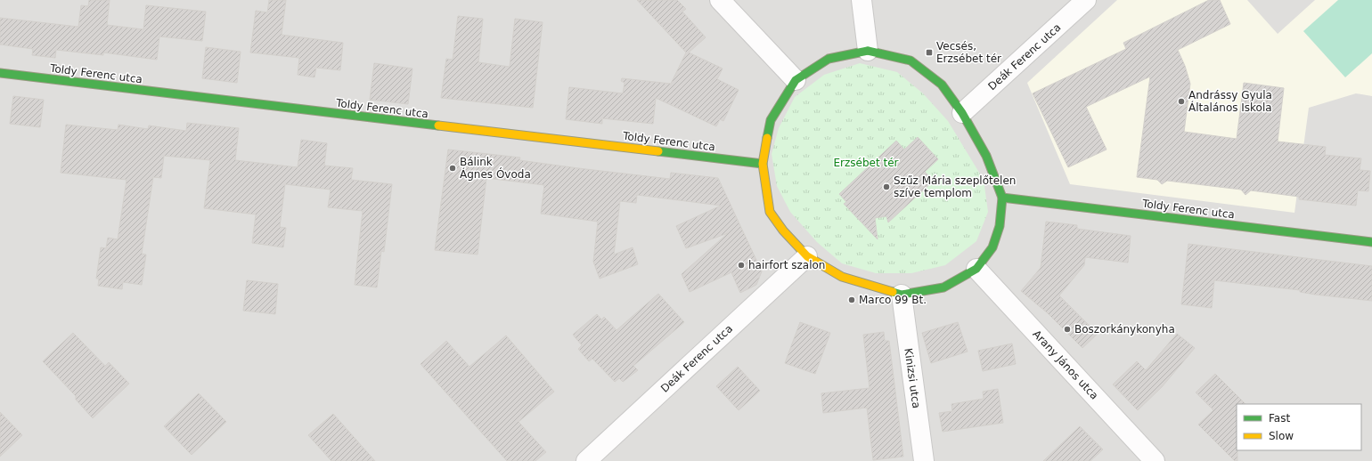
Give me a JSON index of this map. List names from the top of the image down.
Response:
{
  "streets": {
    "street": [
      "Deák Ferenc utca",
      "Toldy Ferenc utca",
      "Arany János utca",
      "Kinizsi utca"
    ]
  },
  "parks": ["Erzsébet tér"],
  "places": {
    "transit": ["Vecsés, Erzsébet tér"],
    "other": [
      "Andrássy Gyula Általános Iskola",
      "Bálink Ágnes Óvoda",
      "Szűz Mária szeplőtelen szíve templom",
      "hairfort szalon",
      "Marco 99 Bt.",
      "Boszorkánykonyha"
    ]
  },
  "legend": ["Fast", "Slow"]
}
